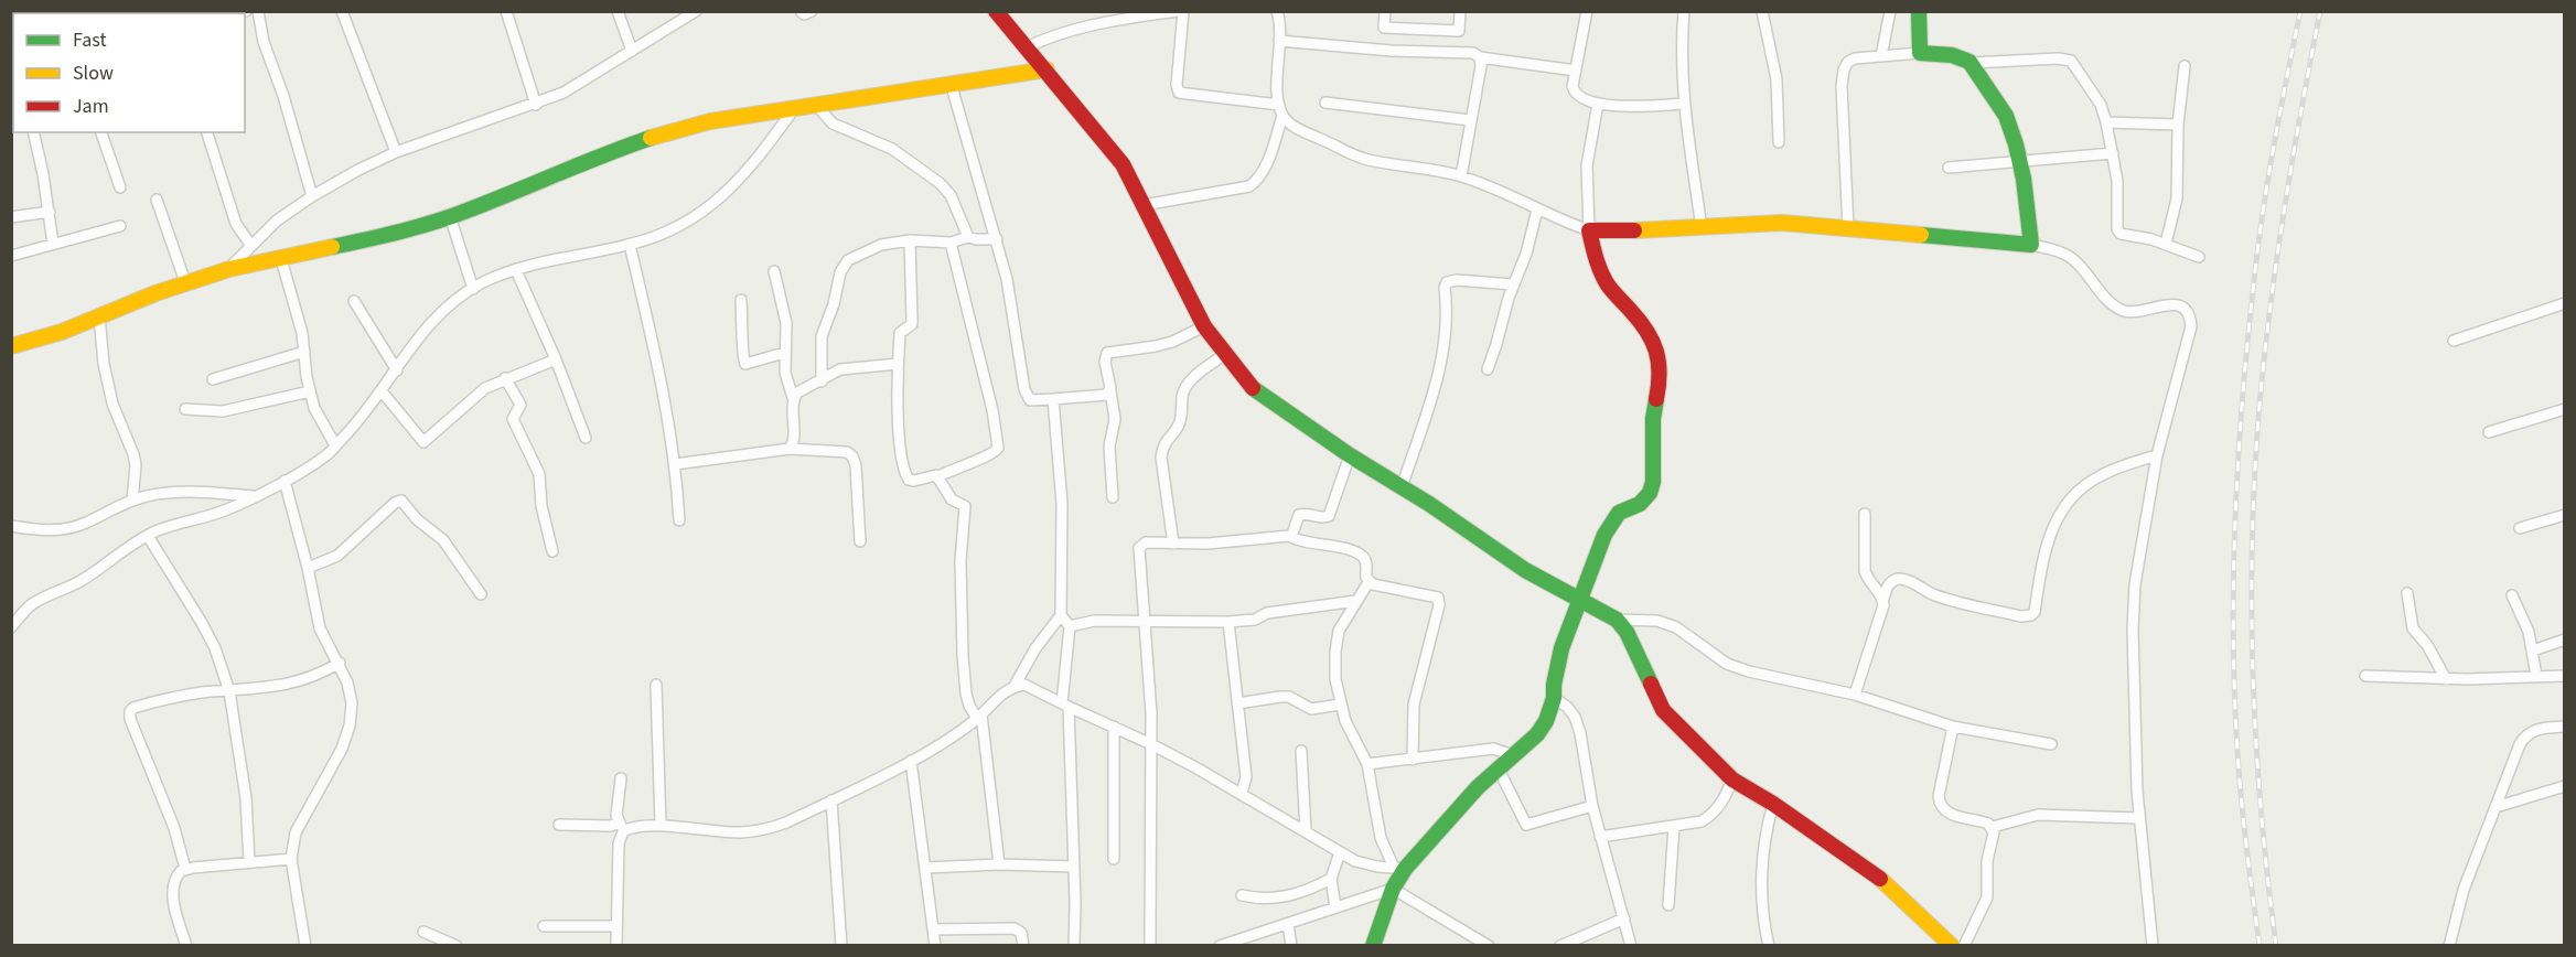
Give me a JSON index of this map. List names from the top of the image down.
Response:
{
  "legend": ["Fast", "Slow", "Jam"]
}
